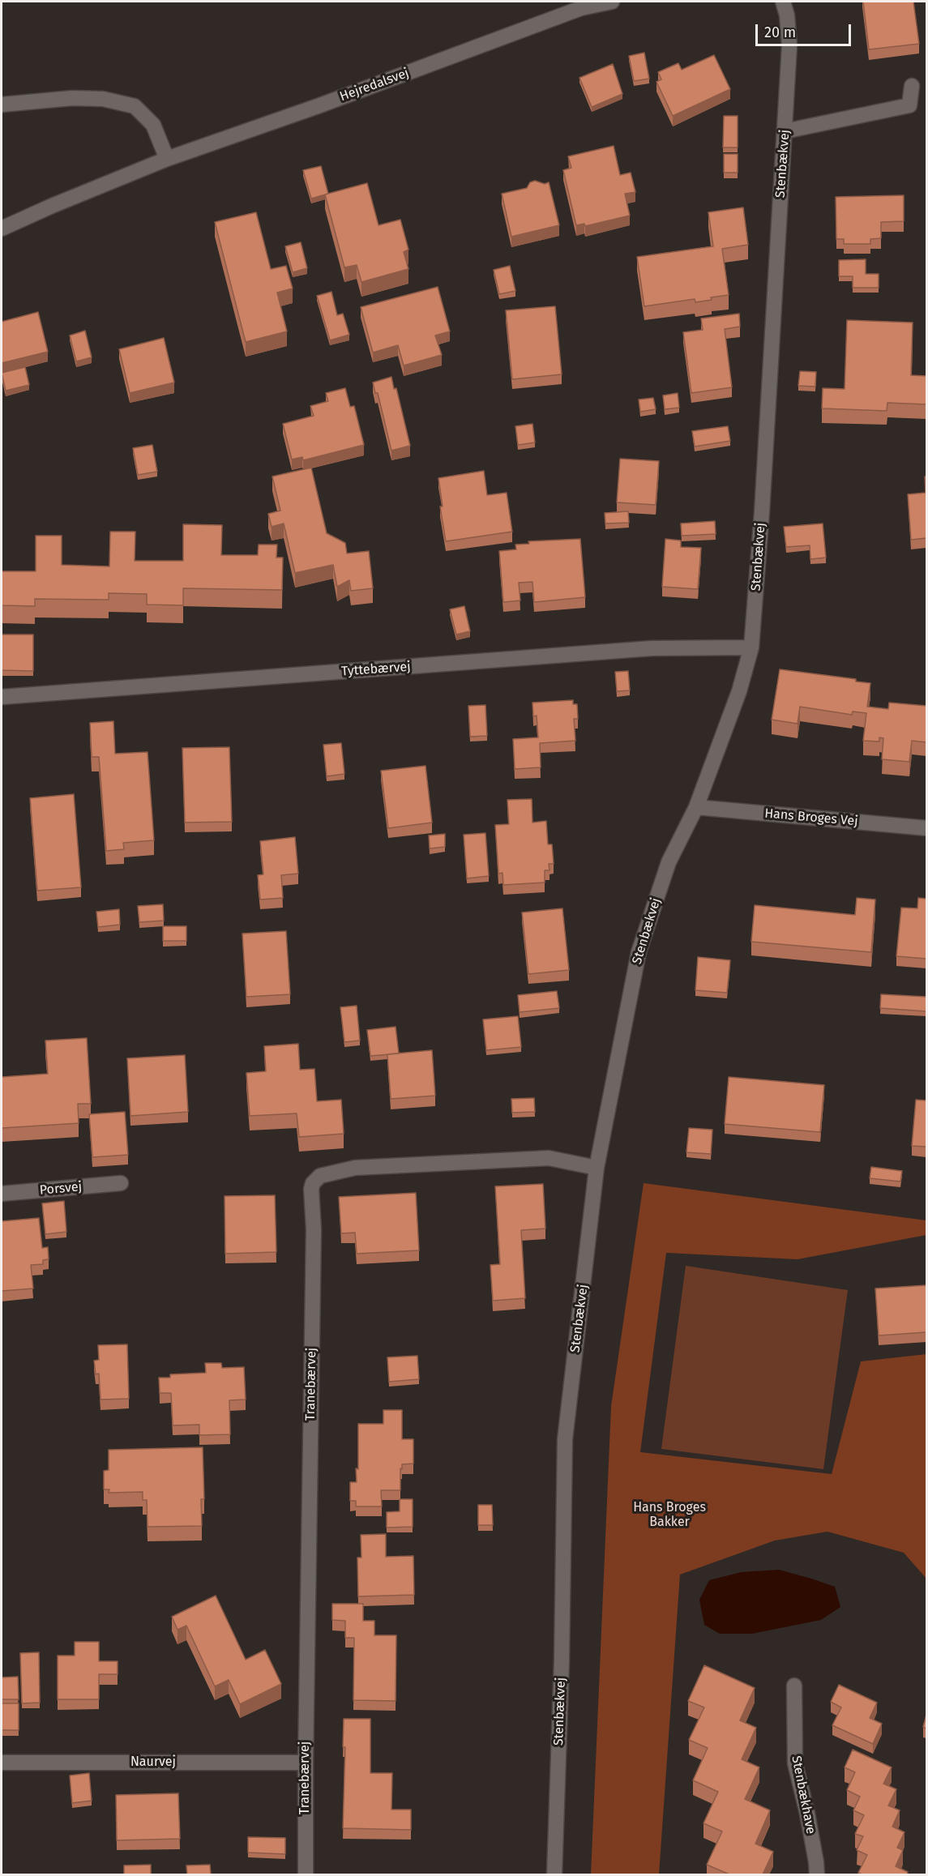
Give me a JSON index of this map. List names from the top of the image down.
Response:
{
  "streets": {
    "street": [
      "Hejredalsvej",
      "Stenbækvej",
      "Tyttebærvej",
      "Hans Broges Vej",
      "Porsvej",
      "Tranebærvej",
      "Naurvej",
      "Stenbækhave"
    ]
  },
  "crossings": [
    ["Stenbækvej", "Tyttebærvej"],
    ["Stenbækvej", "Hans Broges Vej"],
    ["Stenbækvej", "Tranebærvej"],
    ["Tranebærvej", "Naurvej"]
  ],
  "parks": ["Hans Broges Bakker"],
  "scale_bar": "20 m"
}
